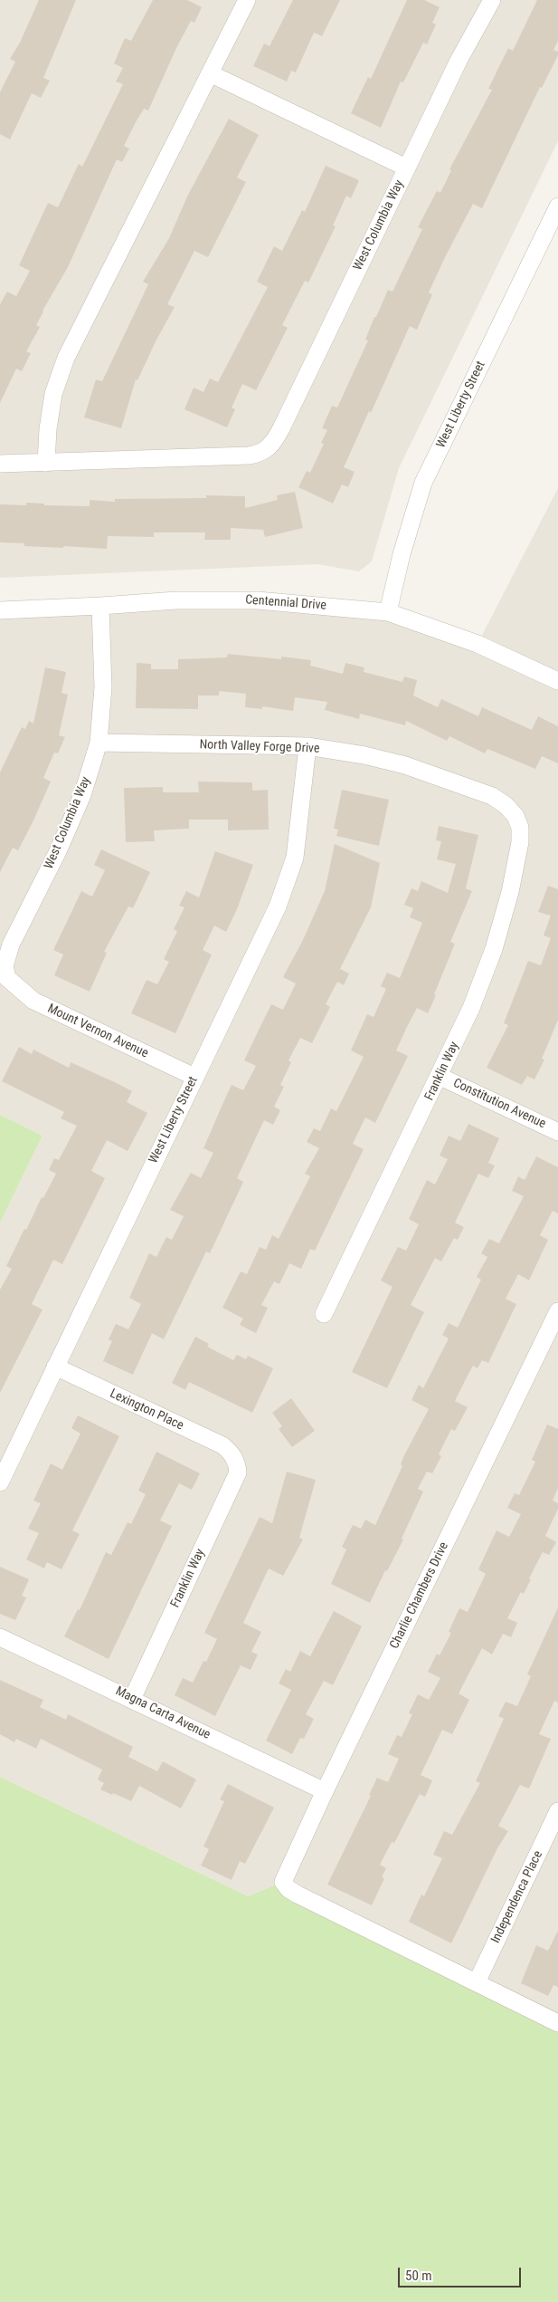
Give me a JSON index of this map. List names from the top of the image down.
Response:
{
  "streets": {
    "street": [
      "West Columbia Way",
      "West Liberty Street",
      "Centennial Drive",
      "North Valley Forge Drive",
      "Mount Vernon Avenue",
      "Franklin Way",
      "Constitution Avenue",
      "Lexington Place",
      "Charlie Chambers Drive",
      "Magna Carta Avenue",
      "Independenca Place"
    ]
  },
  "crossings": [
    ["West Columbia Way", "Centennial Drive"],
    ["West Columbia Way", "North Valley Forge Drive"],
    ["West Columbia Way", "Mount Vernon Avenue"],
    ["West Liberty Street", "Centennial Drive"],
    ["West Liberty Street", "North Valley Forge Drive"],
    ["West Liberty Street", "Mount Vernon Avenue"],
    ["West Liberty Street", "Lexington Place"],
    ["North Valley Forge Drive", "Franklin Way"],
    ["Franklin Way", "Constitution Avenue"],
    ["Franklin Way", "Lexington Place"],
    ["Franklin Way", "Magna Carta Avenue"],
    ["Charlie Chambers Drive", "Magna Carta Avenue"],
    ["Charlie Chambers Drive", "Independenca Place"]
  ],
  "scale_bar": "50 m"
}
